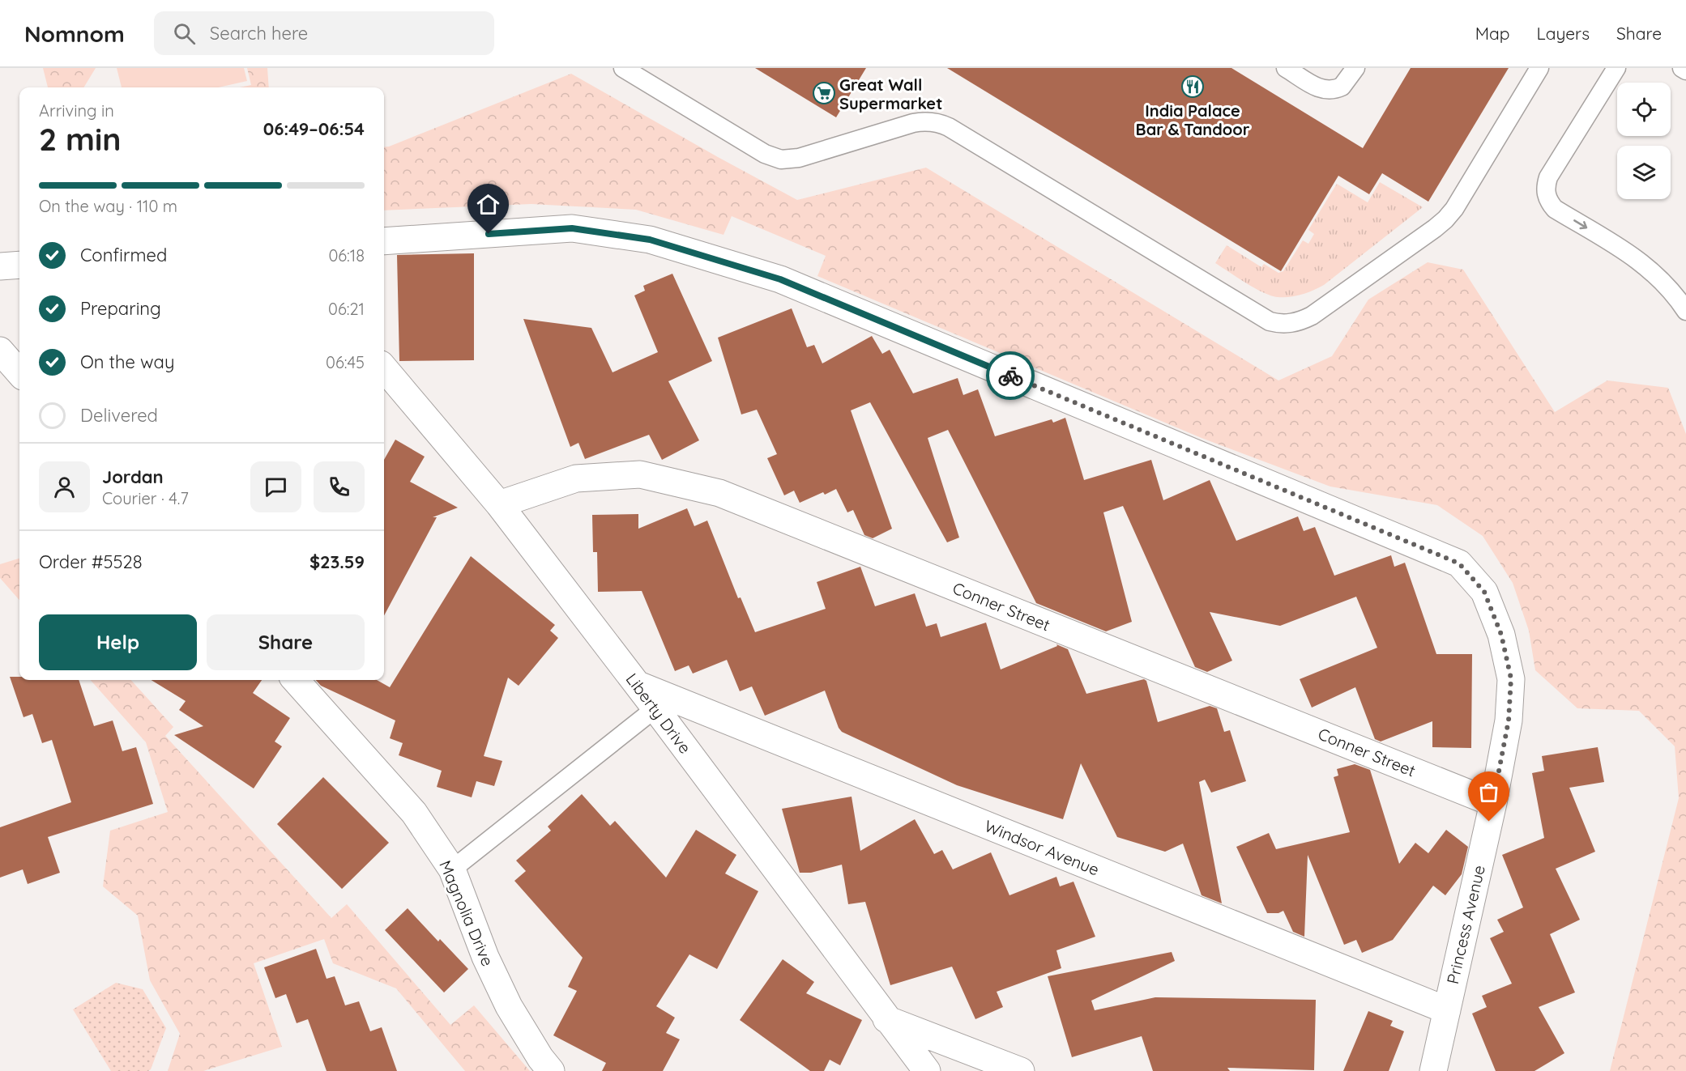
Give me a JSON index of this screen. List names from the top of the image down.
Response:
{
  "streets": {
    "street": [
      "Conner Street",
      "Liberty Drive",
      "Windsor Avenue",
      "Magnolia Drive",
      "Princess Avenue"
    ]
  },
  "crossings": [
    ["Conner Street", "Liberty Drive"],
    ["Conner Street", "Princess Avenue"],
    ["Liberty Drive", "Windsor Avenue"],
    ["Windsor Avenue", "Princess Avenue"]
  ],
  "places": {
    "restaurant": ["India Palace Bar & Tandoor"],
    "supermarket": ["Great Wall Supermarket"]
  },
  "page": {
    "header": "Nomnom",
    "search": "Search here",
    "nav": ["Map", "Layers", "Share"],
    "heading": ["2 min", "Arriving in", "06:49–06:54"],
    "panel": [
      "Jordan",
      "Courier · 4.7",
      "Order #5528",
      "$23.59"
    ],
    "bar": "On the way · 110 m",
    "list": [
      ["Confirmed", "06:18"],
      ["Preparing", "06:21"],
      ["On the way", "06:45"],
      "Delivered"
    ],
    "buttons": ["Help", "Share"]
  }
}
